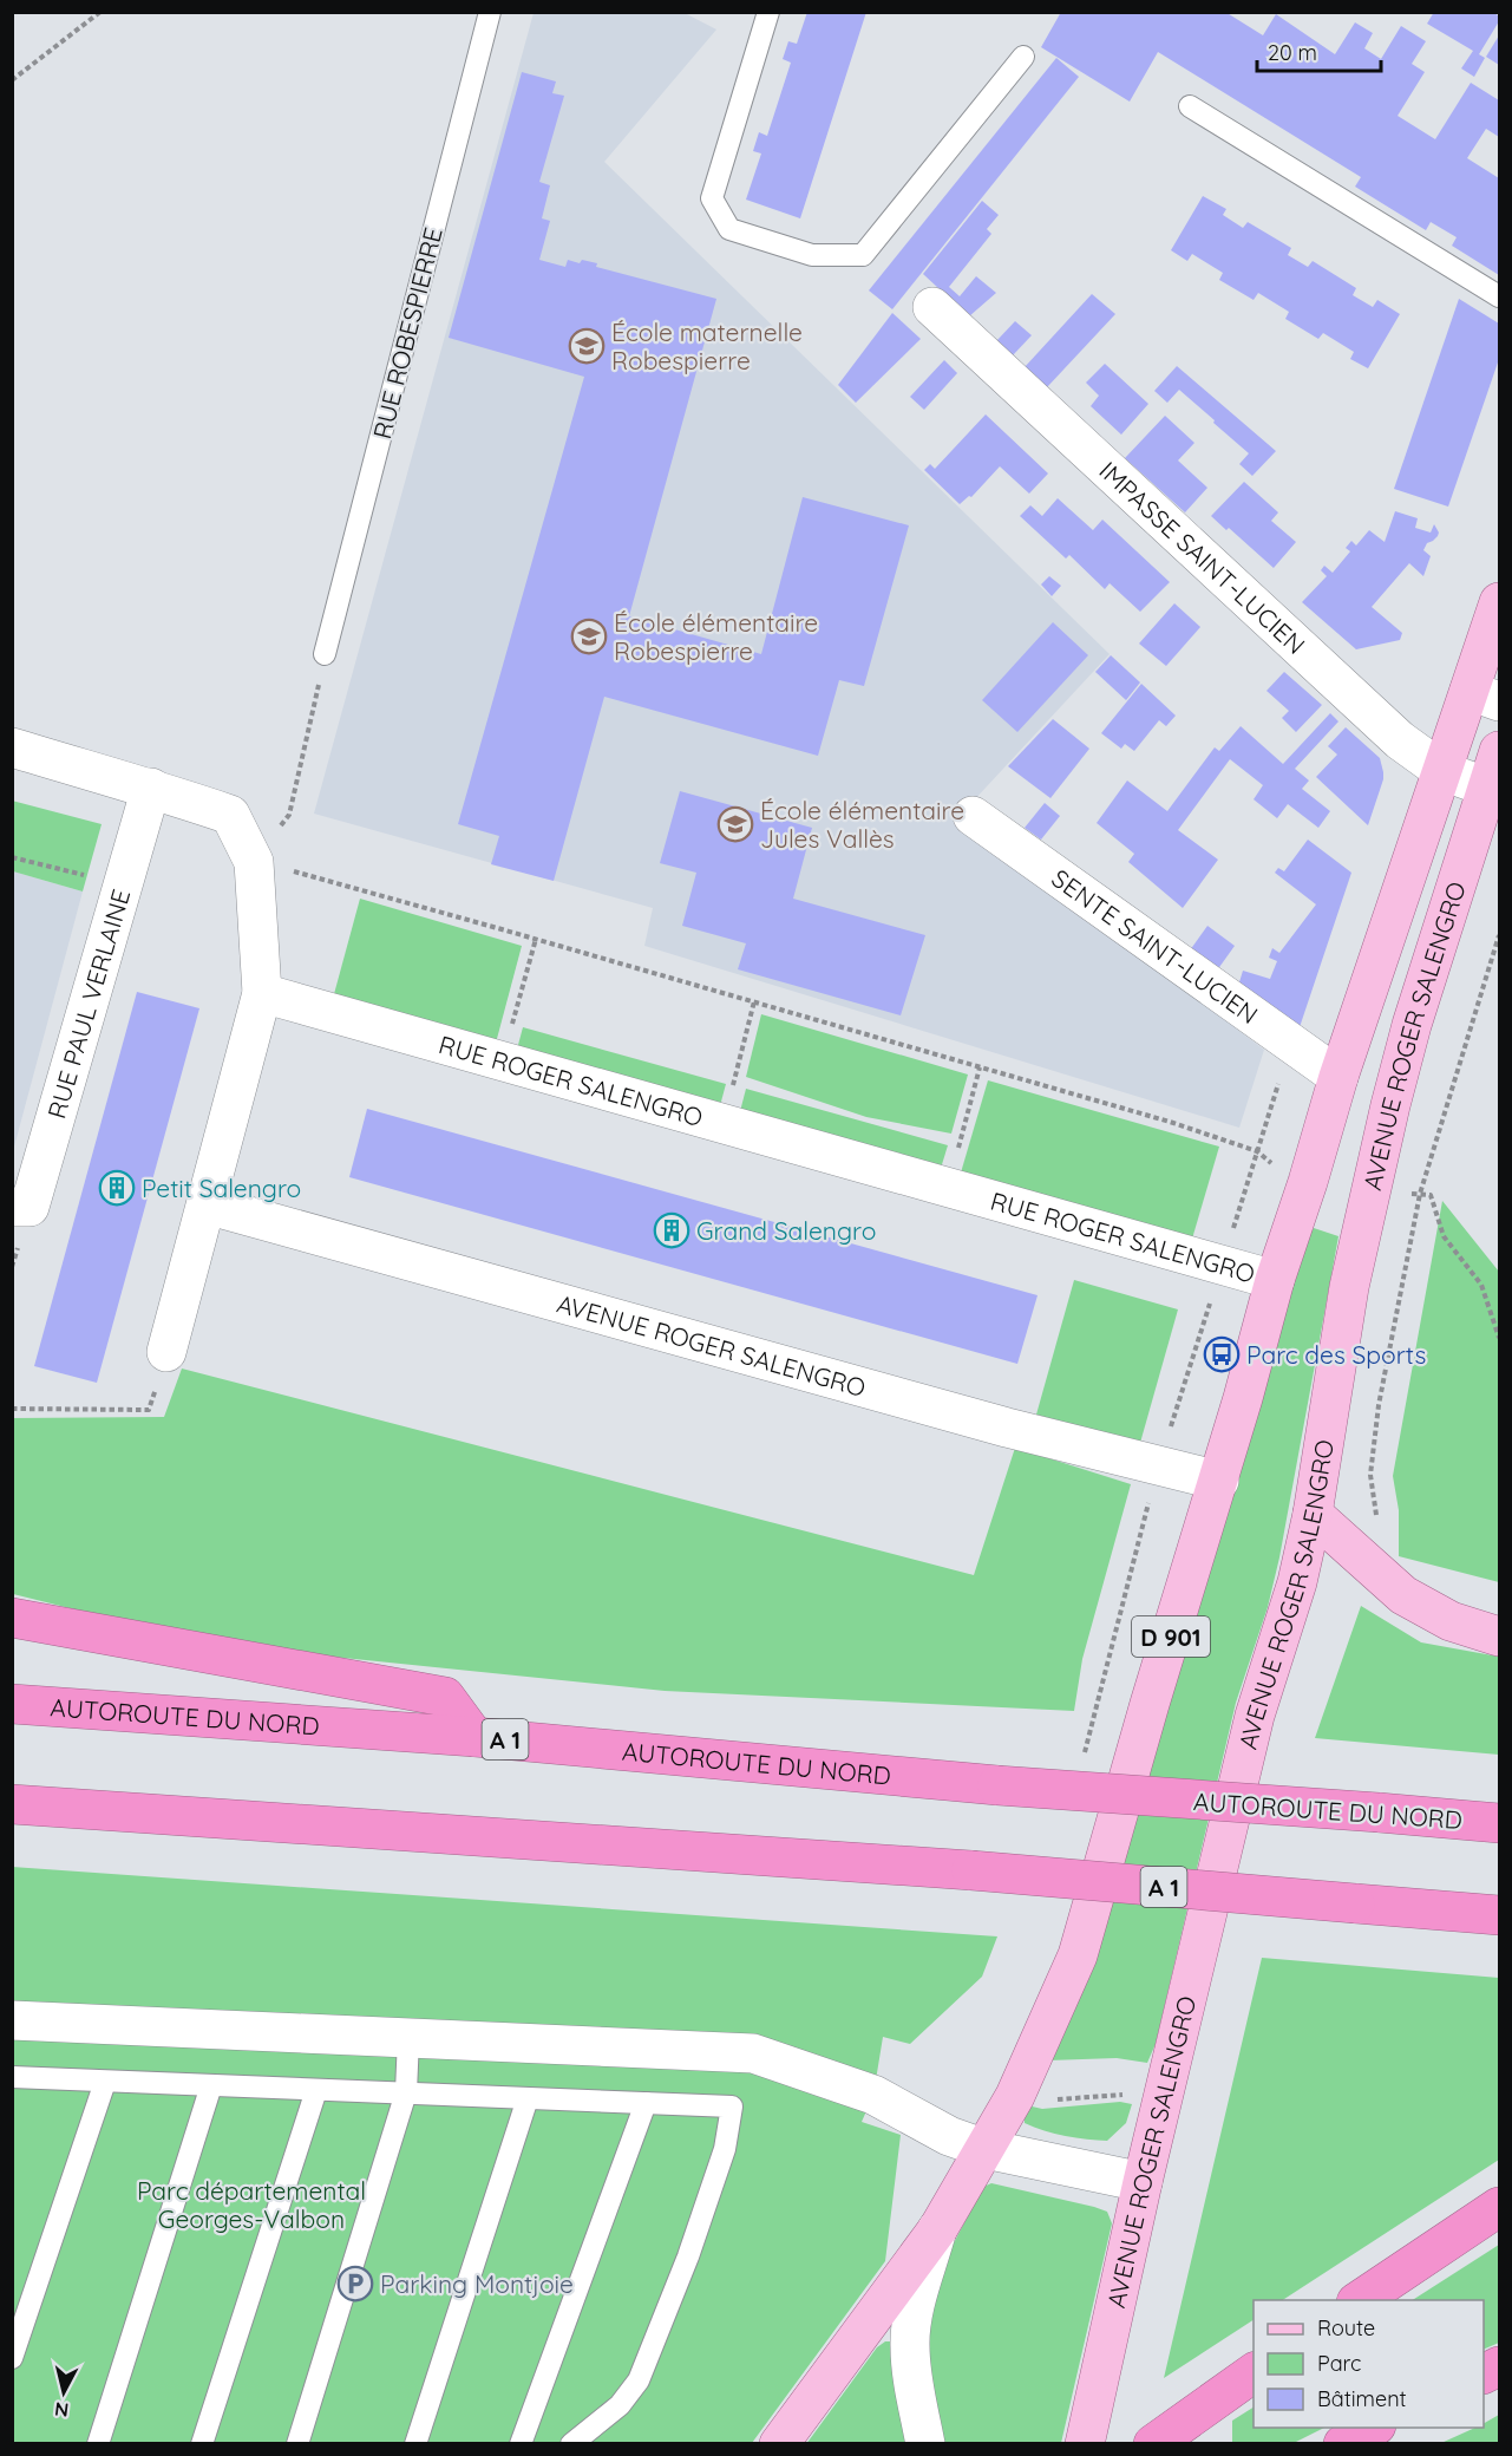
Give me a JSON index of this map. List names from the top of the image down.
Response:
{
  "streets": {
    "highway": ["AUTOROUTE DU NORD", "A 1"],
    "main road": ["AVENUE ROGER SALENGRO", "D 901"],
    "street": [
      "IMPASSE SAINT-LUCIEN",
      "SENTE SAINT-LUCIEN",
      "RUE PAUL VERLAINE",
      "RUE ROGER SALENGRO"
    ],
    "lane": ["RUE ROBESPIERRE"]
  },
  "crossings": [
    ["IMPASSE SAINT-LUCIEN", "AVENUE ROGER SALENGRO"],
    ["SENTE SAINT-LUCIEN", "AVENUE ROGER SALENGRO"],
    ["AVENUE ROGER SALENGRO", "RUE ROGER SALENGRO"]
  ],
  "parks": ["Parc départemental Georges-Valbon"],
  "places": {
    "school or university": ["École maternelle Robespierre", "École élémentaire Robespierre", "École élémentaire Jules Vallès"],
    "building": ["Petit Salengro", "Grand Salengro"],
    "bus stop": ["Parc des Sports"],
    "parking": ["Parking Montjoie"]
  },
  "legend": ["Route", "Parc", "Bâtiment"],
  "scale_bar": "20 m",
  "north": "bottom"
}
